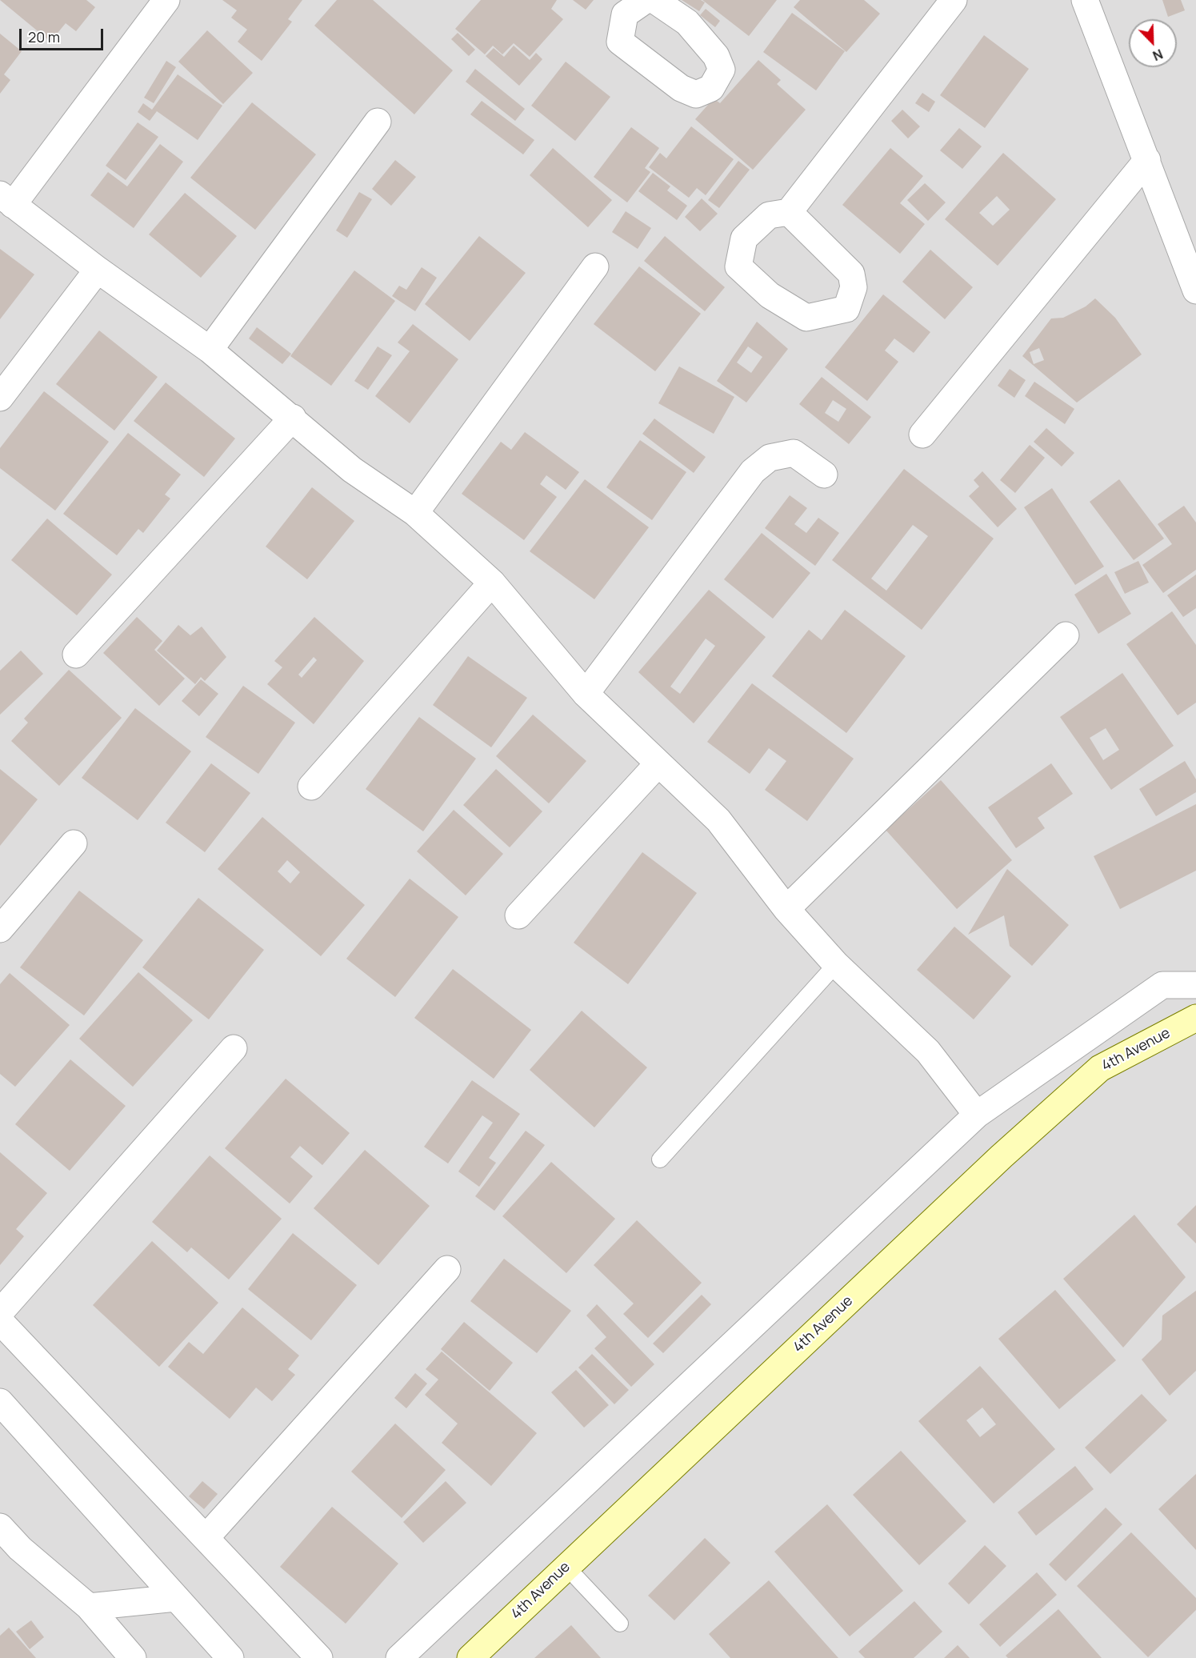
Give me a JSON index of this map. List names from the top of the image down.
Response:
{
  "streets": {
    "main road": ["4th Avenue"]
  },
  "scale_bar": "20 m",
  "north": "bottom right"
}
